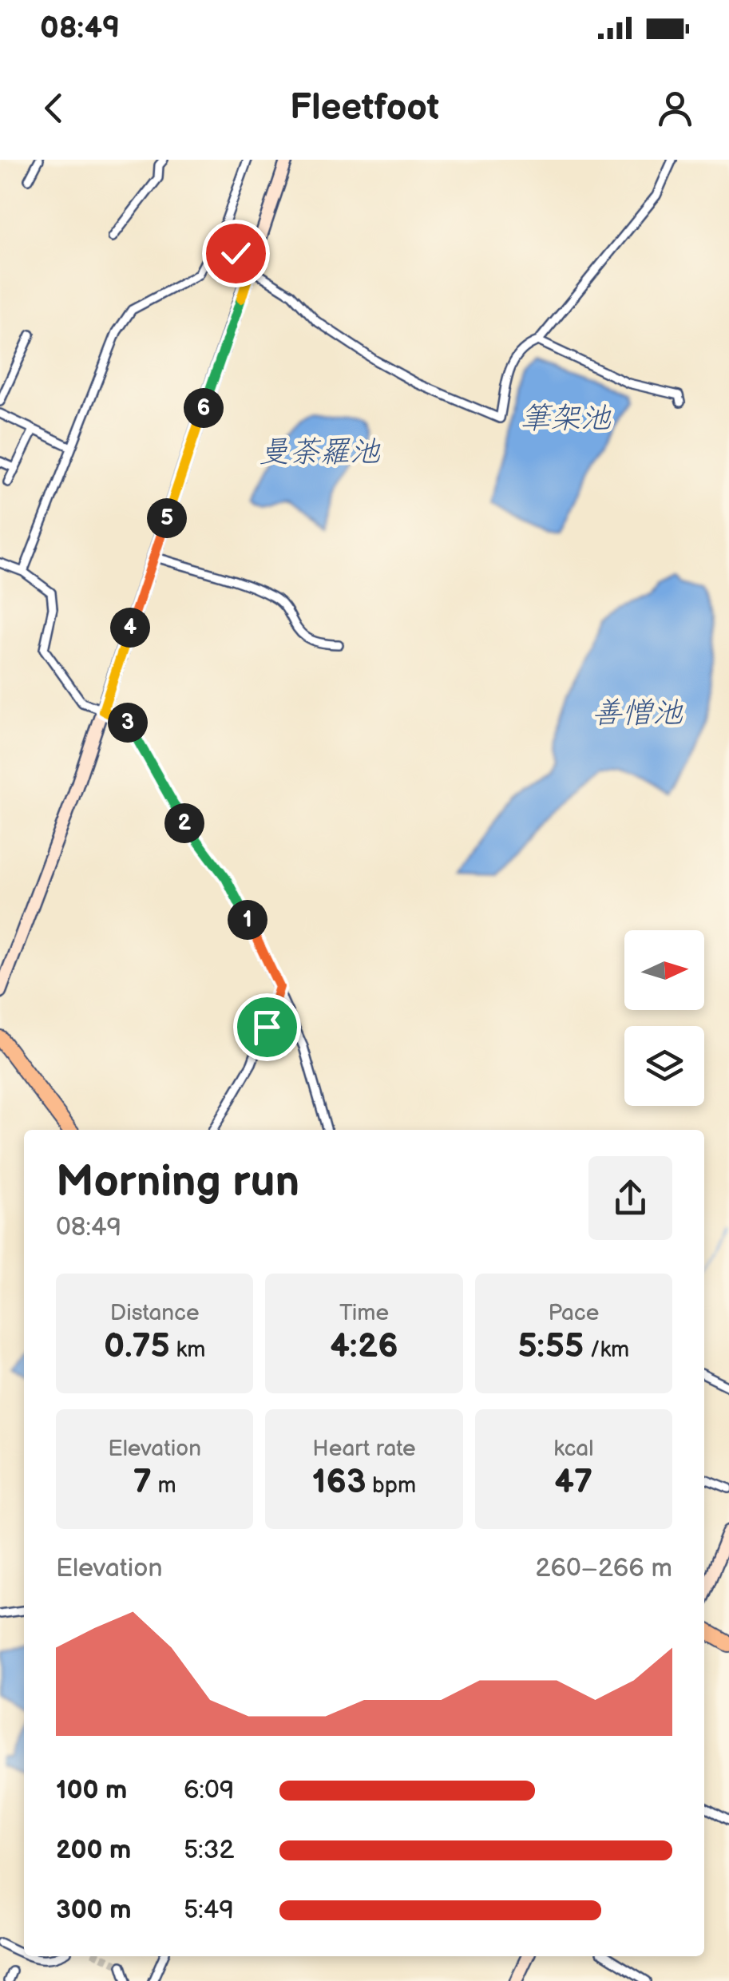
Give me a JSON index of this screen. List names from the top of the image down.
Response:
{
  "water": ["筆架池", "曼荼羅池", "善憎池"],
  "north": "right",
  "page": {
    "status": "08:49",
    "header": "Fleetfoot",
    "pins": [
      "6",
      "5",
      "4",
      "3",
      "2",
      "1"
    ],
    "heading": ["Morning run", "08:49"],
    "stats": [
      ["Distance", "0.75 km"],
      ["Time", "4:26"],
      ["Pace", "5:55 /km"],
      ["Elevation", "7 m"],
      ["Heart rate", "163 bpm"],
      ["kcal", "47"]
    ],
    "chart": ["Elevation", "260–266 m"],
    "list": [
      {
        "name": "100 m",
        "note": "6:09"
      },
      {
        "name": "200 m",
        "note": "5:32"
      },
      {
        "name": "300 m",
        "note": "5:49"
      }
    ]
  }
}
